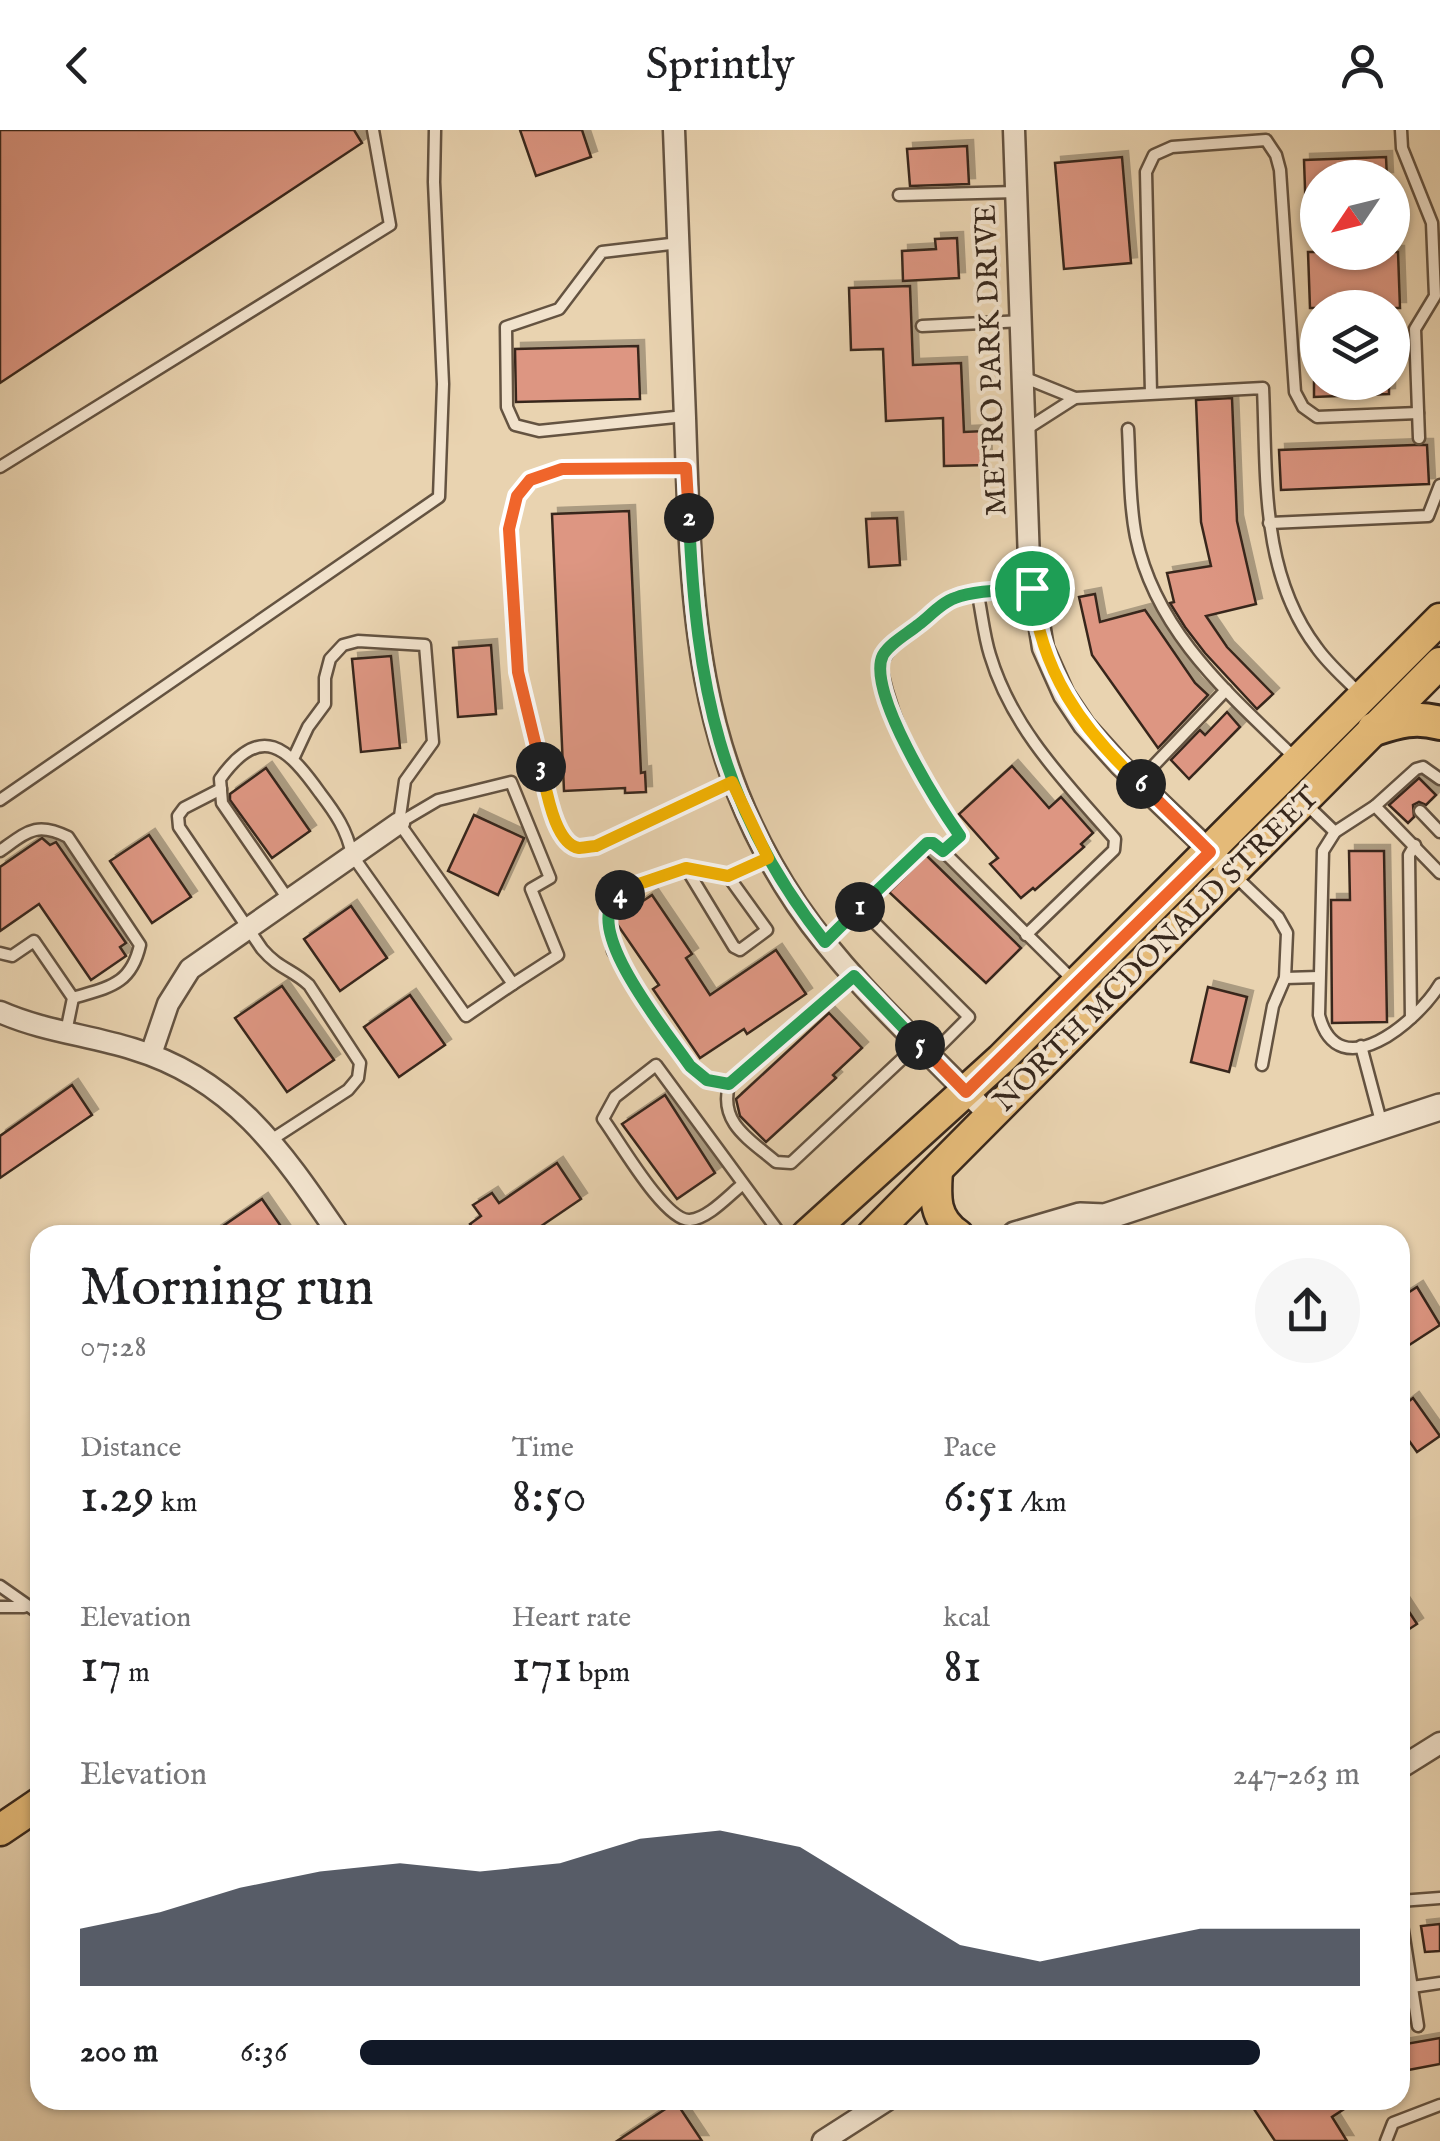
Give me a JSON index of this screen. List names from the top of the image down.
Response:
{
  "streets": {
    "main road": ["NORTH MCDONALD STREET"],
    "street": ["METRO PARK DRIVE"]
  },
  "crossings": [
    ["METRO PARK DRIVE", "NORTH MCDONALD STREET"]
  ],
  "north": "bottom left",
  "page": {
    "header": "Sprintly",
    "pins": [
      "2",
      "3",
      "6",
      "4",
      "1",
      "5"
    ],
    "heading": ["Morning run", "07:28"],
    "stats": [
      ["Distance", "1.29 km"],
      ["Time", "8:50"],
      ["Pace", "6:51 /km"],
      ["Elevation", "17 m"],
      ["Heart rate", "171 bpm"],
      ["kcal", "81"]
    ],
    "chart": ["Elevation", "247–263 m"],
    "list": [
      {
        "name": "200 m",
        "note": "6:36"
      }
    ]
  }
}
